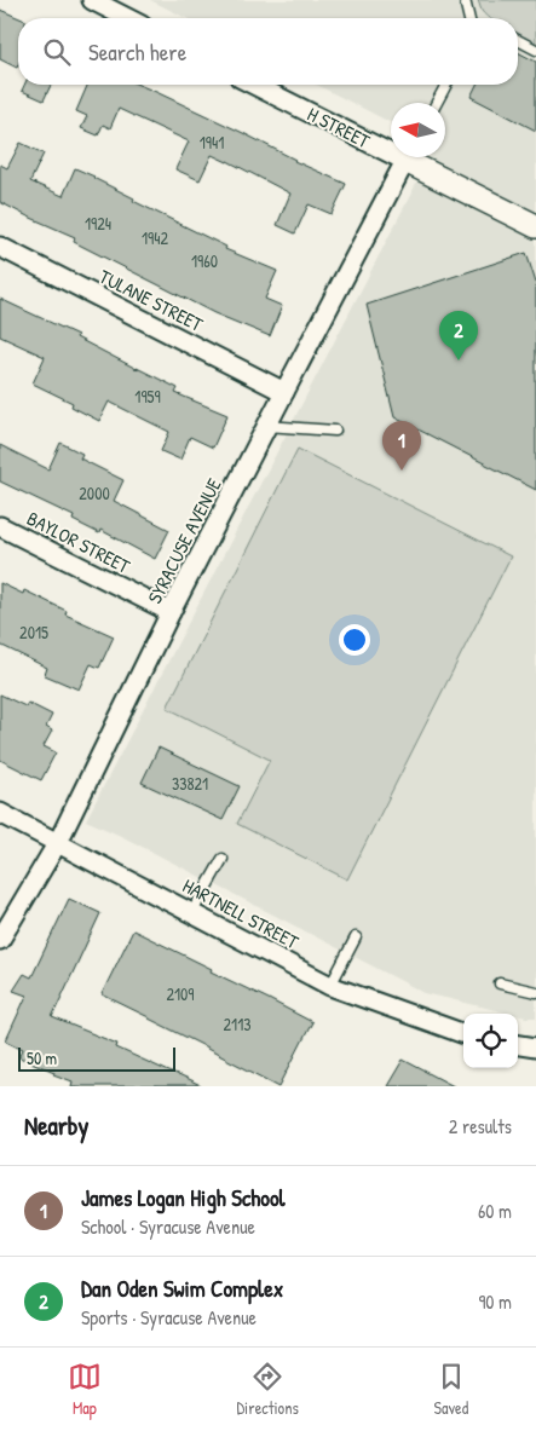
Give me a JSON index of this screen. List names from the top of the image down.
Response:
{
  "streets": {
    "street": [
      "H STREET",
      "TULANE STREET",
      "SYRACUSE AVENUE",
      "BAYLOR STREET",
      "HARTNELL STREET"
    ]
  },
  "crossings": [
    ["H STREET", "SYRACUSE AVENUE"],
    ["TULANE STREET", "SYRACUSE AVENUE"],
    ["SYRACUSE AVENUE", "BAYLOR STREET"],
    ["SYRACUSE AVENUE", "HARTNELL STREET"]
  ],
  "house_numbers": [
    "1941",
    "1924",
    "1942",
    "1960",
    "1959",
    "2000",
    "2015",
    "33821",
    "2109",
    "2113"
  ],
  "scale_bar": "50 m",
  "north": "left",
  "page": {
    "search": "Search here",
    "pins": ["2", "1"],
    "scale": "50 m",
    "heading": ["Nearby", "2 results"],
    "list": [
      {
        "mark": "1",
        "name": "James Logan High School",
        "note": "School · Syracuse Avenue",
        "value": "60 m"
      },
      {
        "mark": "2",
        "name": "Dan Oden Swim Complex",
        "note": "Sports · Syracuse Avenue",
        "value": "90 m"
      }
    ],
    "nav": ["Map", "Directions", "Saved"]
  }
}
